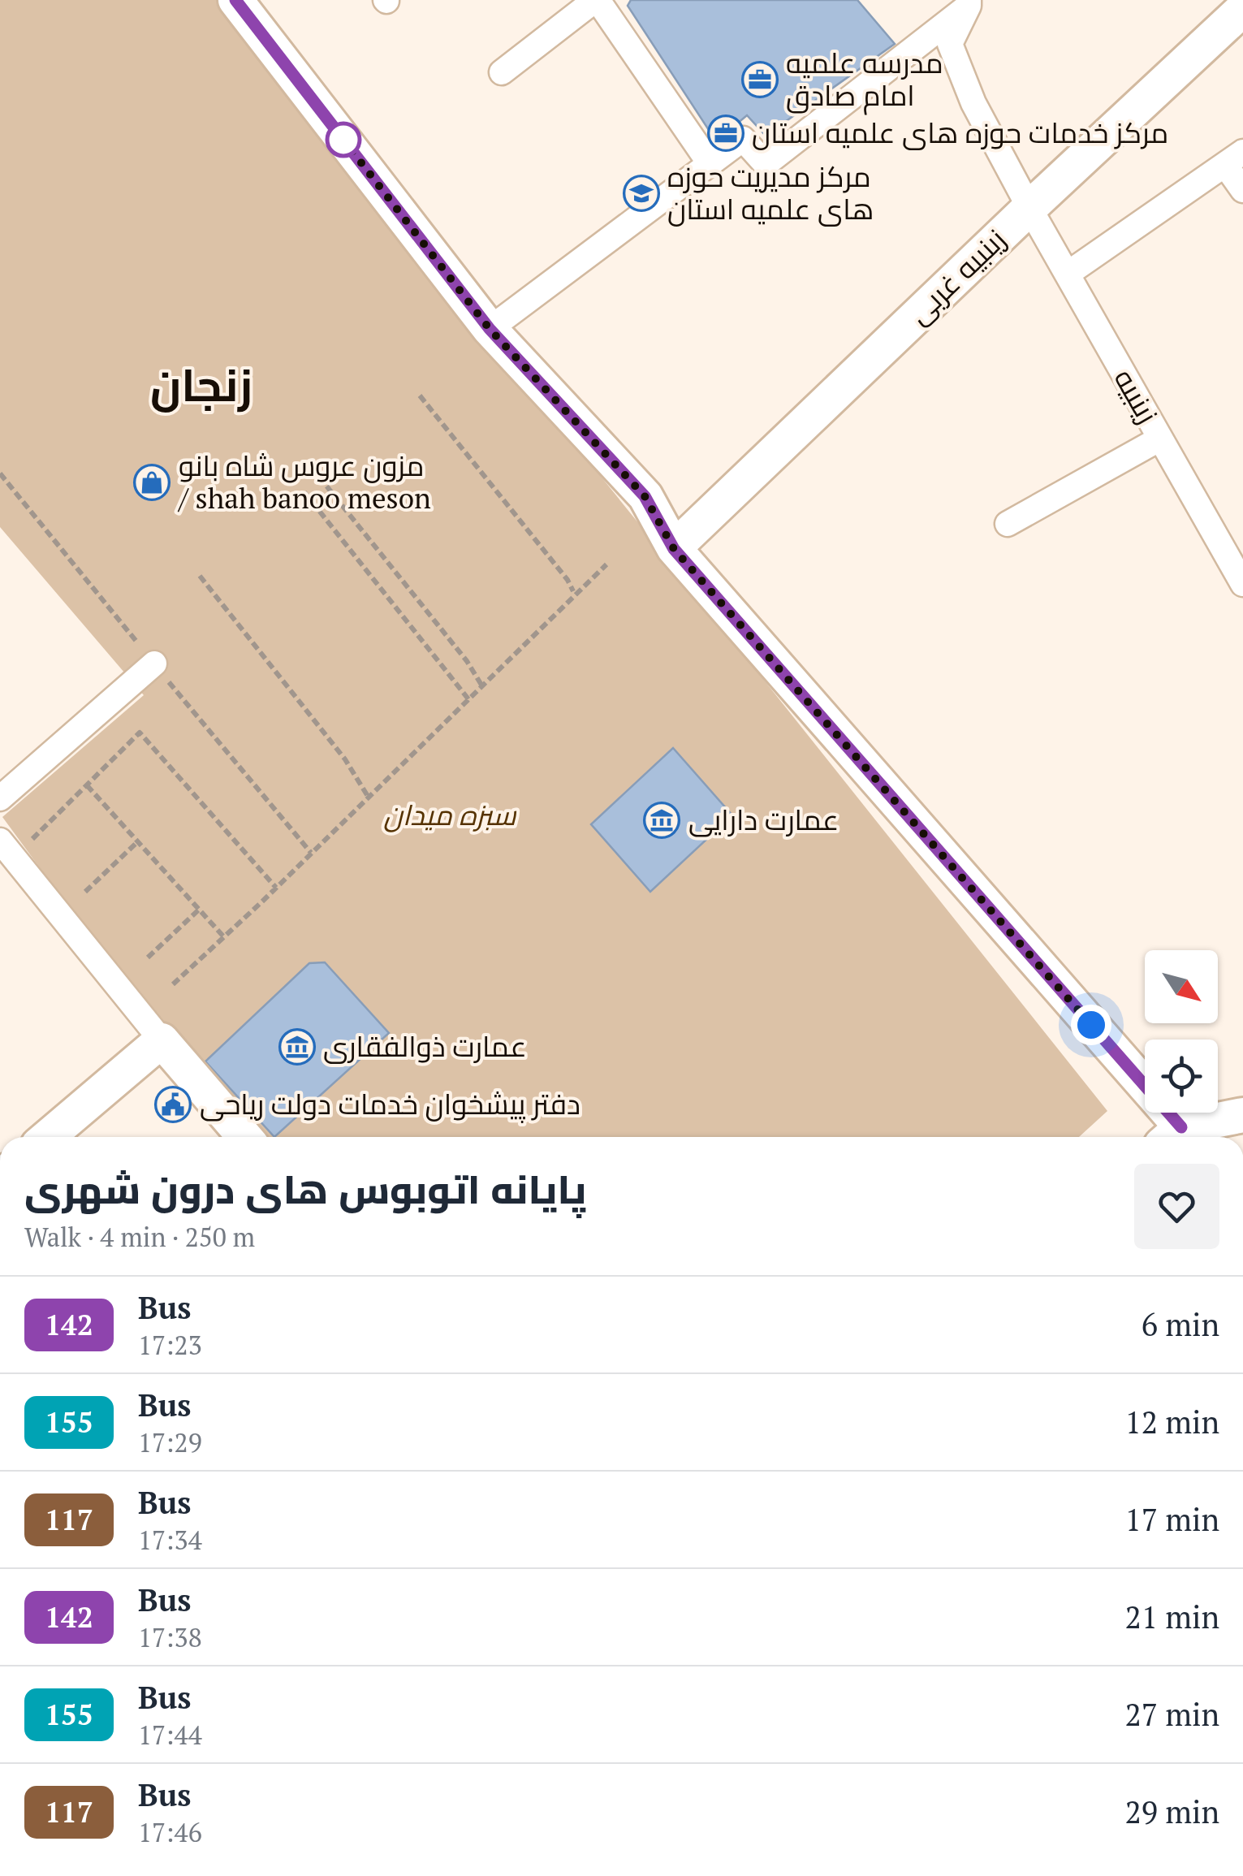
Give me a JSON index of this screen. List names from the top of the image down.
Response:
{
  "streets": {
    "main road": ["زینبیه غربی"],
    "street": ["زینبیه"]
  },
  "crossings": [
    ["زینبیه غربی", "زینبیه"]
  ],
  "districts": ["زنجان"],
  "parks": ["سبزه میدان"],
  "places": {
    "office": ["مدرسه علمیه امام صادق", "مرکز خدمات حوزه های علمیه استان"],
    "school or university": ["مرکز مدیریت حوزه های علمیه استان"],
    "shop": ["مزون عروس شاه بانو / shah banoo meson"],
    "museum": ["عمارت دارایی", "عمارت ذوالفقاری"],
    "public building": ["دفتر پیشخوان خدمات دولت ریاحی"]
  },
  "lines": ["bus line 142"],
  "north": "bottom right",
  "page": {
    "heading": ["پایانه اتوبوس های درون شهری", "Walk · 4 min · 250 m"],
    "list": [
      {
        "mark": "142",
        "name": "Bus",
        "note": "17:23",
        "value": "6 min"
      },
      {
        "mark": "155",
        "name": "Bus",
        "note": "17:29",
        "value": "12 min"
      },
      {
        "mark": "117",
        "name": "Bus",
        "note": "17:34",
        "value": "17 min"
      },
      {
        "mark": "142",
        "name": "Bus",
        "note": "17:38",
        "value": "21 min"
      },
      {
        "mark": "155",
        "name": "Bus",
        "note": "17:44",
        "value": "27 min"
      },
      {
        "mark": "117",
        "name": "Bus",
        "note": "17:46",
        "value": "29 min"
      }
    ]
  }
}
